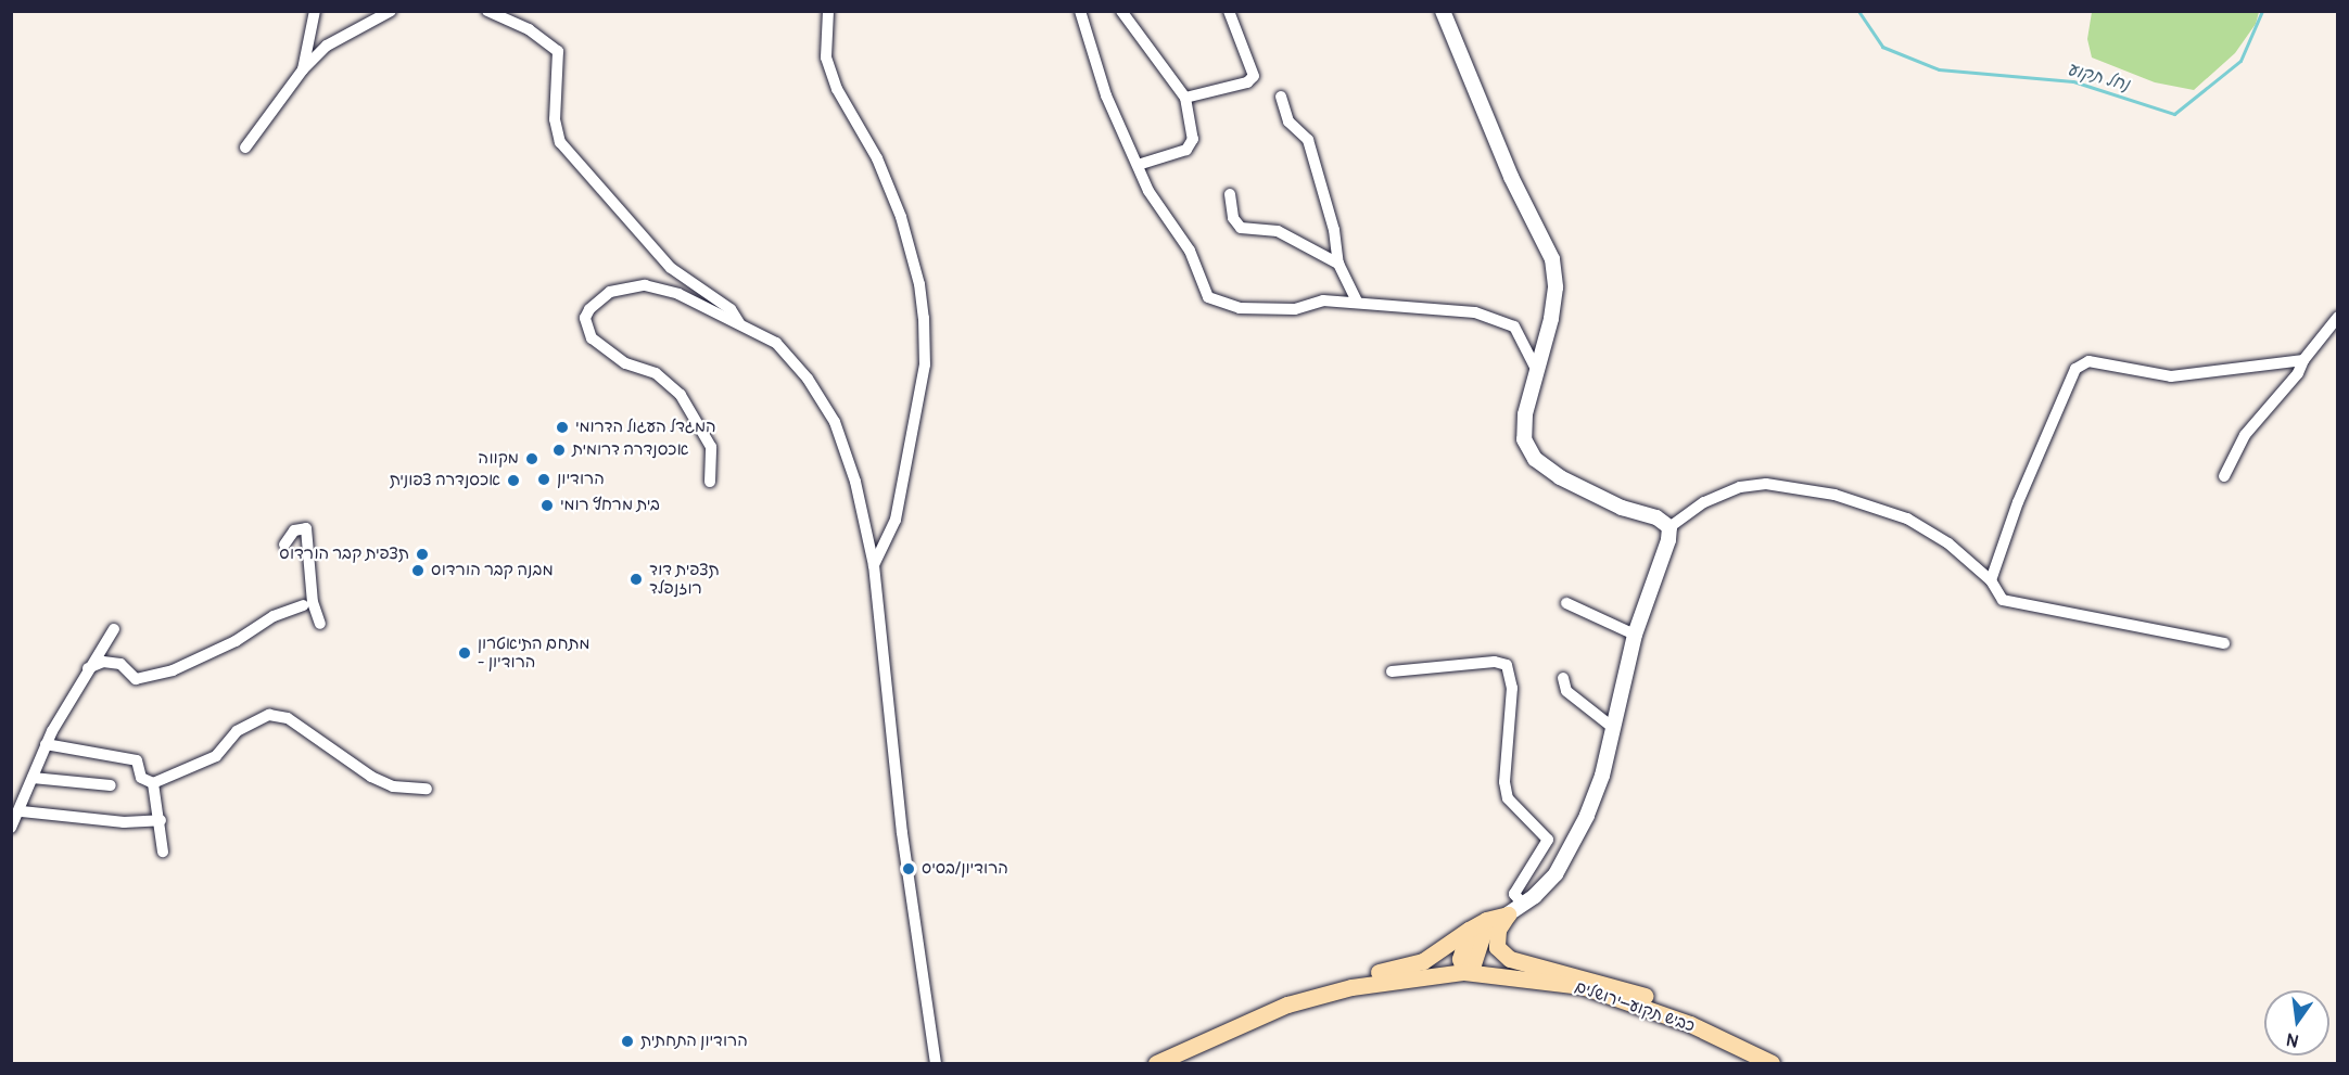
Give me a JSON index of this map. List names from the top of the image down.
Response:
{
  "streets": {
    "main road": ["כביש תקוע–ירושלים"]
  },
  "water": ["נחל תקוע"],
  "places": [
    "המגדל העגול הדרומי",
    "אכסנדרה דרומית",
    "מקווה",
    "הרודיון",
    "אכסנדרה צפונית",
    "בית מרחץ רומי",
    "תצפית קבר הורדוס",
    "מבנה קבר הורדוס",
    "תצפית דוד רוזנפלד",
    "מתחם התיאטרון - הרודיון",
    "הרודיון/בסיס",
    "הרודיון התחתית"
  ],
  "north": "bottom"
}
